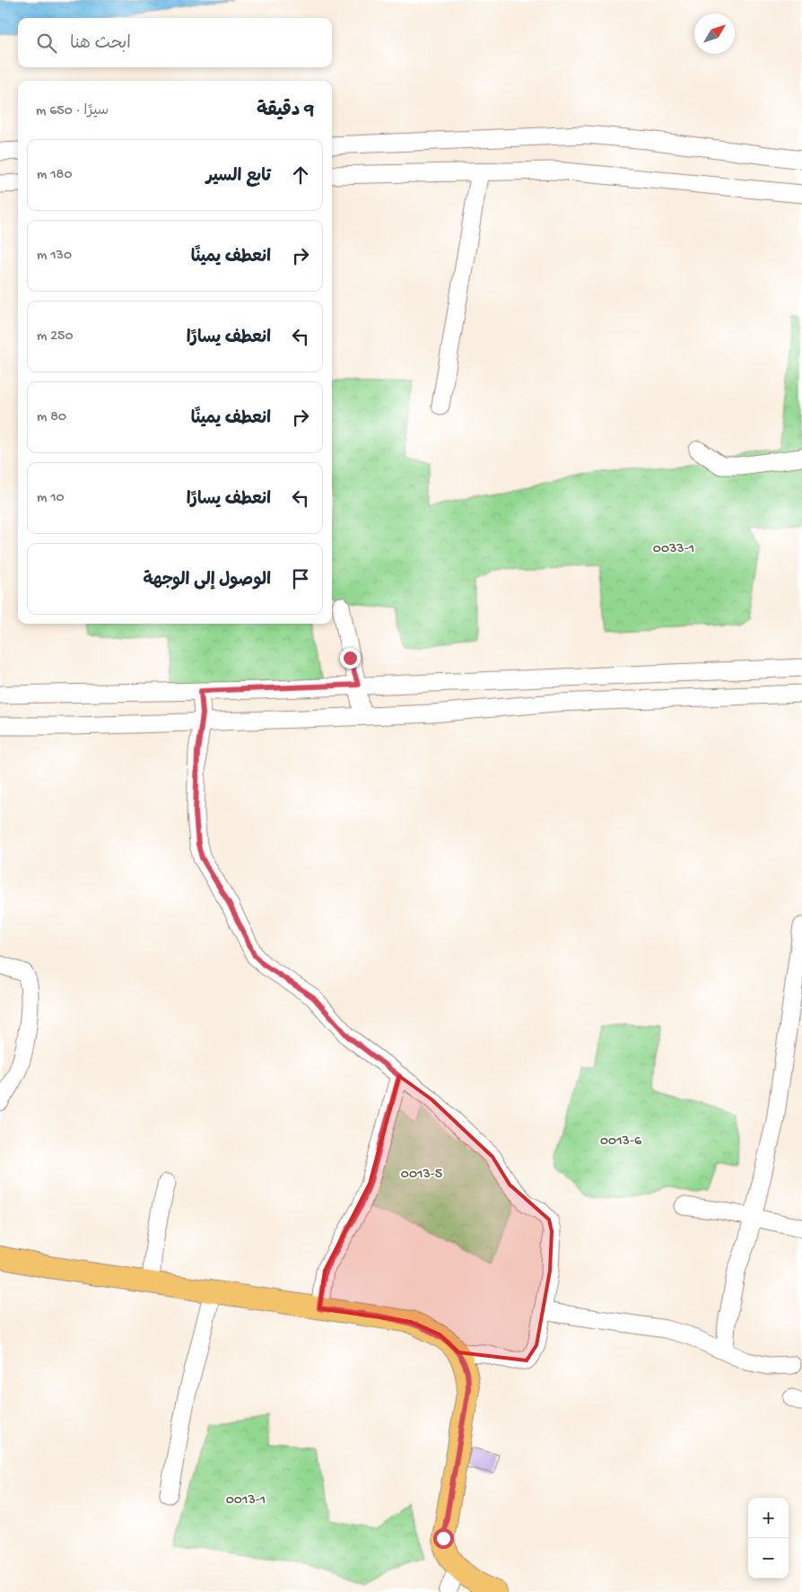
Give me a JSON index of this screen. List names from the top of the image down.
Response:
{
  "parks": [
    "0033-1",
    "0013-6",
    "0013-5",
    "0013-1"
  ],
  "north": "top right",
  "page": {
    "search": "ابحث هنا",
    "heading": ["9 دقيقة", "سيرًا · 650 m"],
    "list": [
      ["تابع السير", "180 m"],
      ["انعطف يمينًا", "130 m"],
      ["انعطف يسارًا", "250 m"],
      ["انعطف يمينًا", "80 m"],
      ["انعطف يسارًا", "10 m"],
      "الوصول إلى الوجهة"
    ],
    "map_buttons": ["+", "−"]
  }
}
